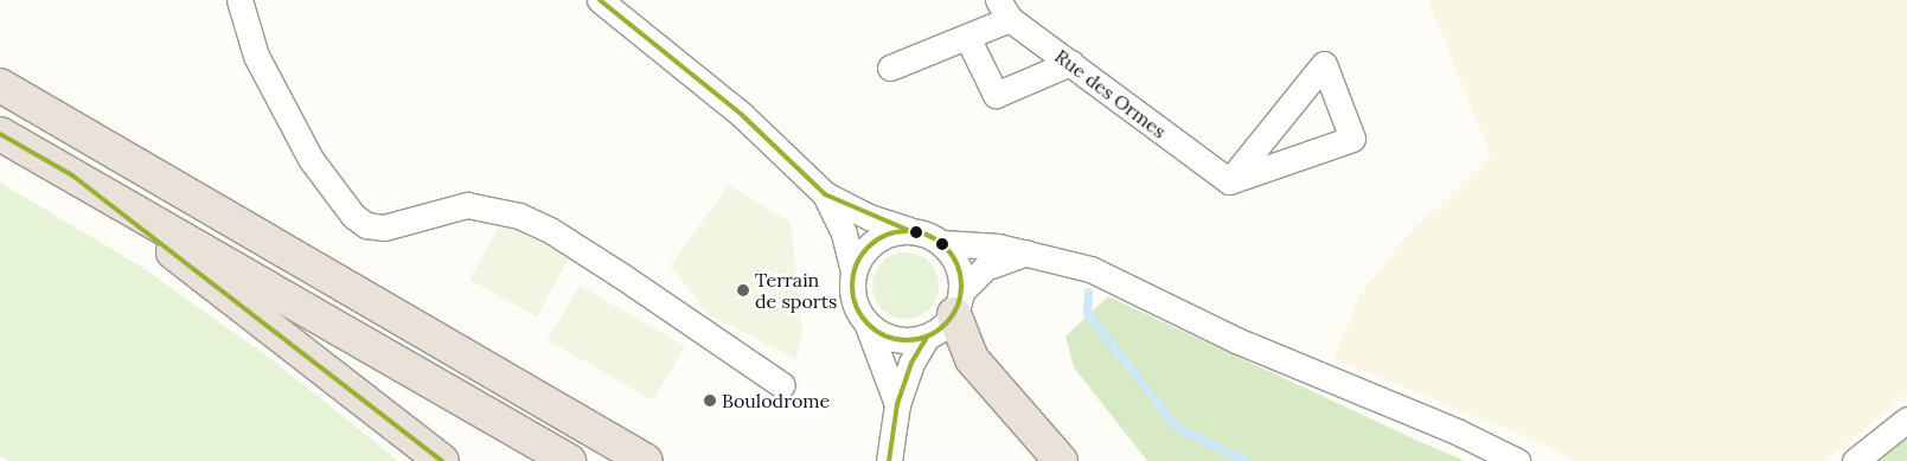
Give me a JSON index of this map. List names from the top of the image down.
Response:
{
  "streets": {
    "street": ["Rue des Ormes"]
  },
  "places": ["Terrain de sports", "Boulodrome"]
}
